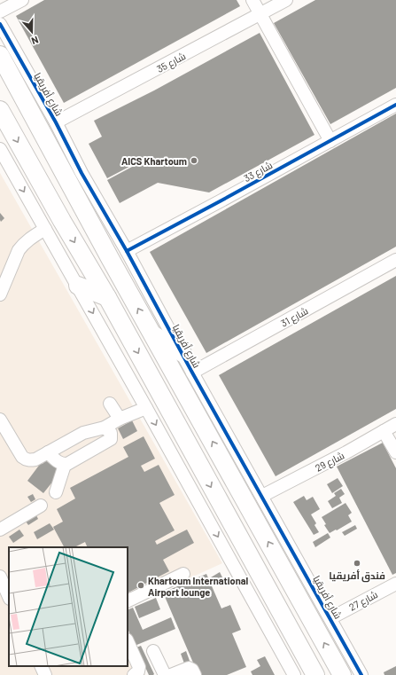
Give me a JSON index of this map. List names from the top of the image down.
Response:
{
  "streets": {
    "street": [
      "شارع 35",
      "شارع أفريقيا",
      "شارع 33",
      "شارع 31",
      "شارع 29",
      "شارع 27"
    ]
  },
  "crossings": [
    ["شارع 35", "شارع أفريقيا"],
    ["شارع أفريقيا", "شارع 33"],
    ["شارع أفريقيا", "شارع 31"],
    ["شارع أفريقيا", "شارع 29"],
    ["شارع أفريقيا", "شارع 27"]
  ],
  "places": ["AICS Khartoum", "فندق أفريقيا", "Khartoum International Airport lounge"],
  "north": "bottom"
}
